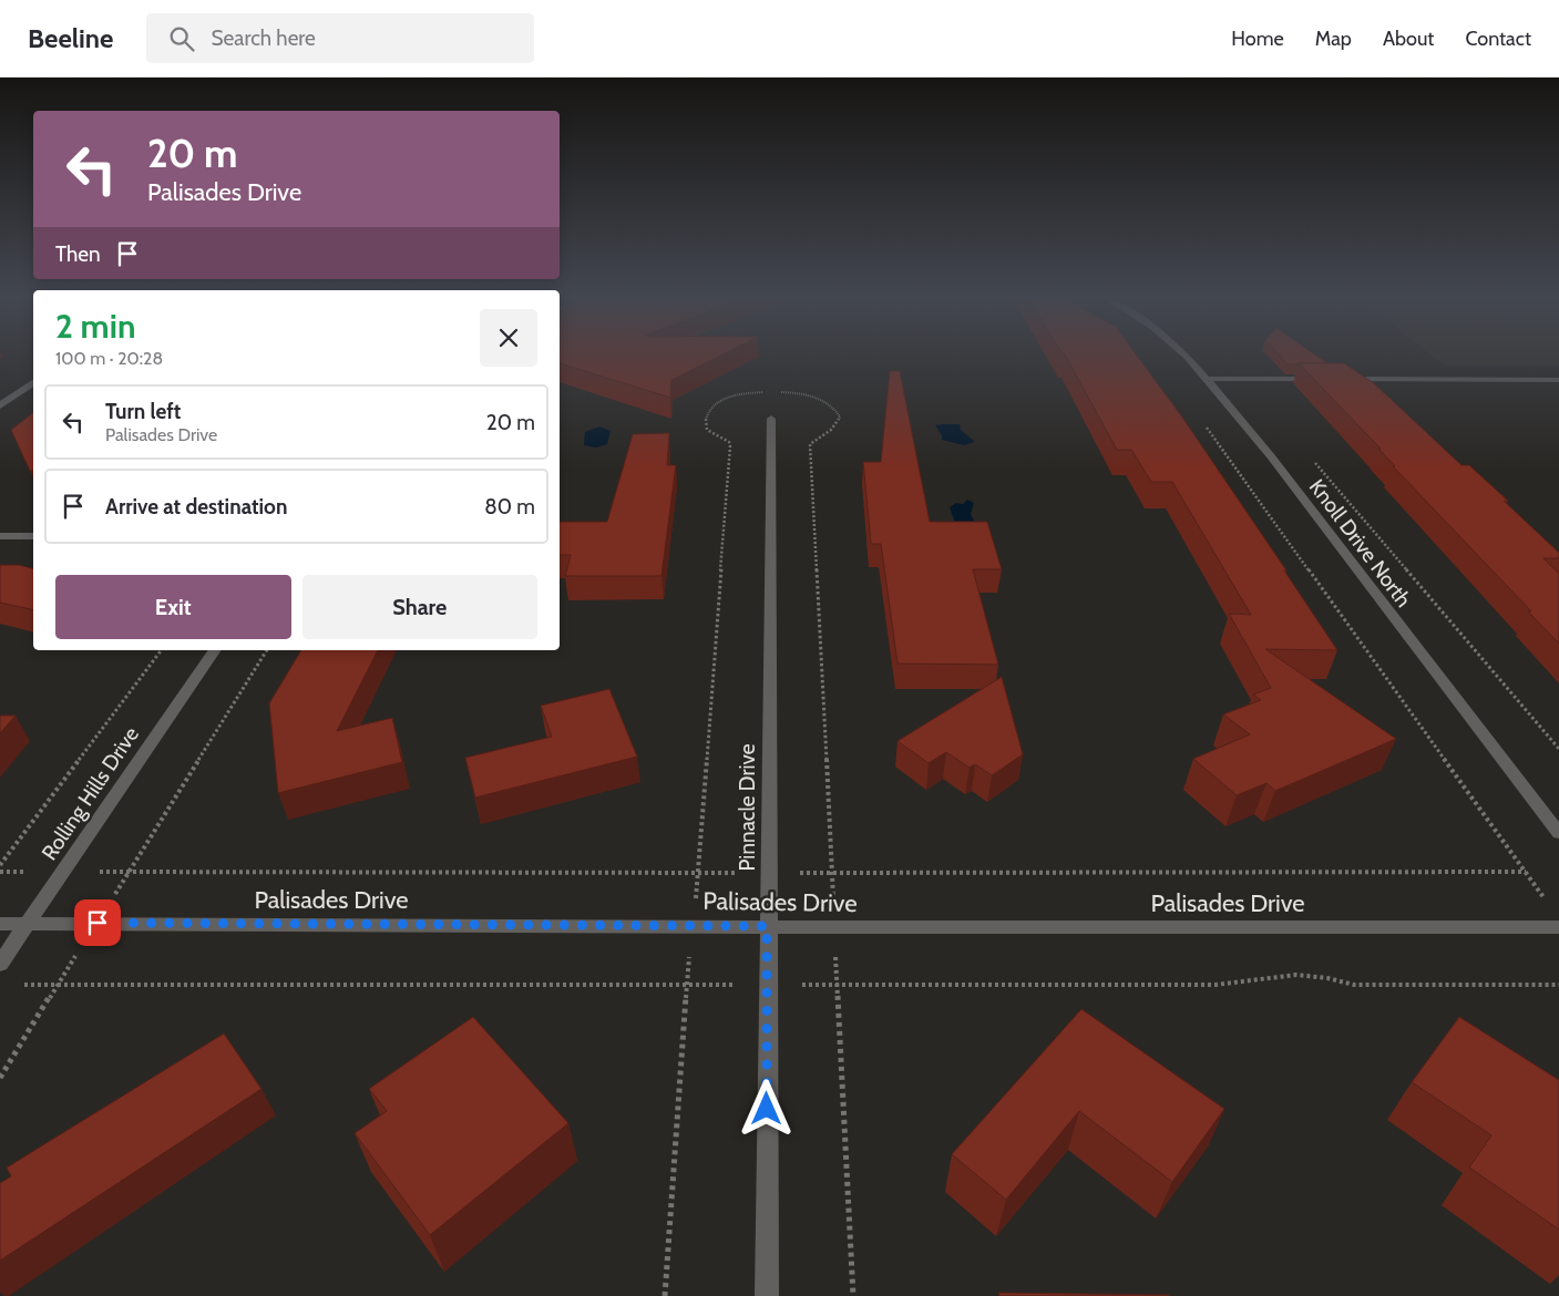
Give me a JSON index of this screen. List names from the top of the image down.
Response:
{
  "streets": {
    "street": [
      "Knoll Drive North",
      "Rolling Hills Drive",
      "Pinnacle Drive",
      "Palisades Drive"
    ]
  },
  "crossings": [
    ["Rolling Hills Drive", "Palisades Drive"],
    ["Pinnacle Drive", "Palisades Drive"]
  ],
  "page": {
    "header": "Beeline",
    "search": "Search here",
    "nav": [
      "Home",
      "Map",
      "About",
      "Contact"
    ],
    "turn": ["20 m", "Palisades Drive"],
    "then": "Then",
    "heading": ["2 min", "100 m · 20:28"],
    "list": [
      {
        "name": "Turn left",
        "note": "Palisades Drive",
        "value": "20 m"
      },
      {
        "name": "Arrive at destination",
        "value": "80 m"
      }
    ],
    "buttons": ["Exit", "Share"]
  }
}
